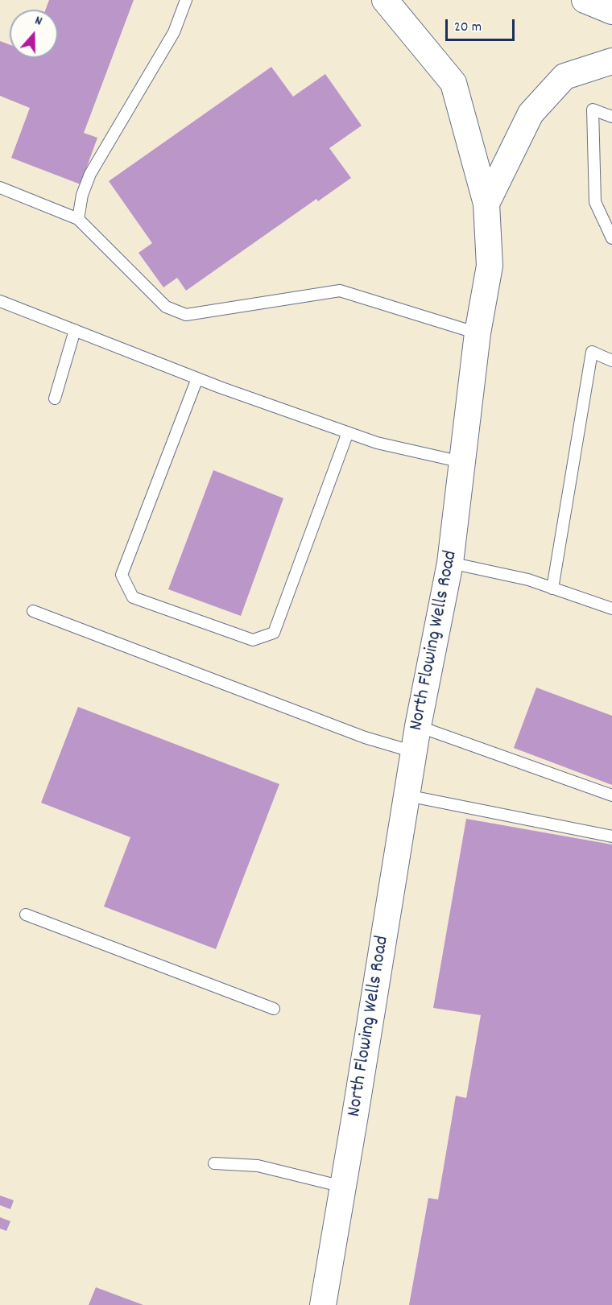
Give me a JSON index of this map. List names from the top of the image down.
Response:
{
  "streets": {
    "street": ["North Flowing Wells Road"]
  },
  "scale_bar": "20 m",
  "north": "top"
}
